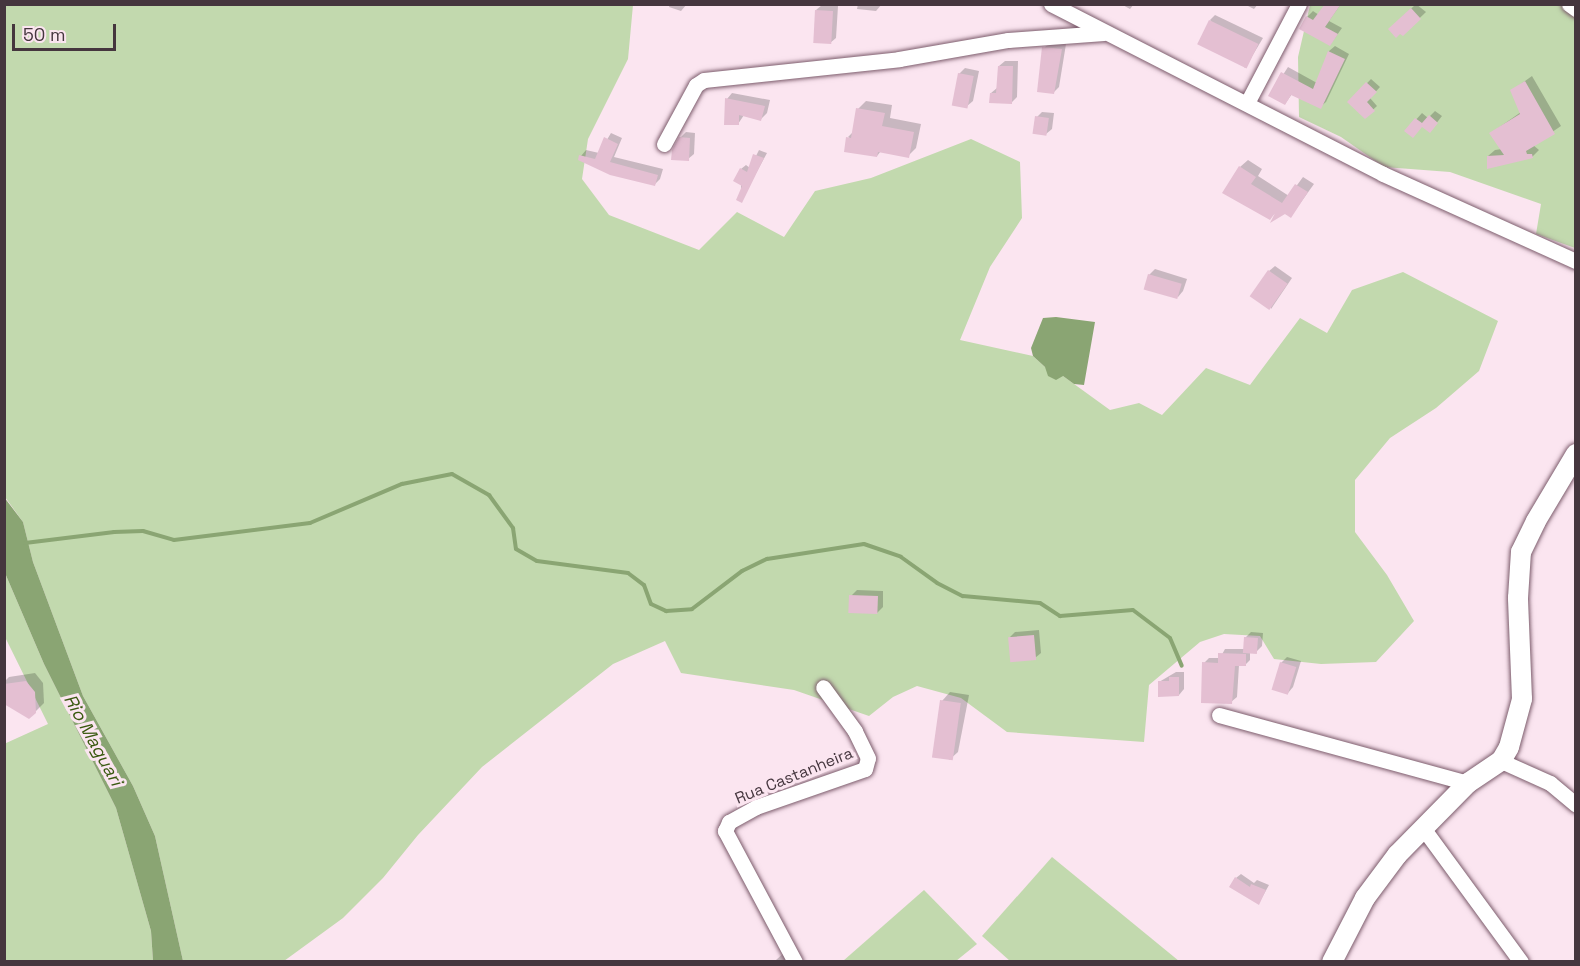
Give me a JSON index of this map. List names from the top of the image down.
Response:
{
  "streets": {
    "street": ["Rua Castanheira"]
  },
  "water": ["Rio Maguari"],
  "scale_bar": "50 m"
}
